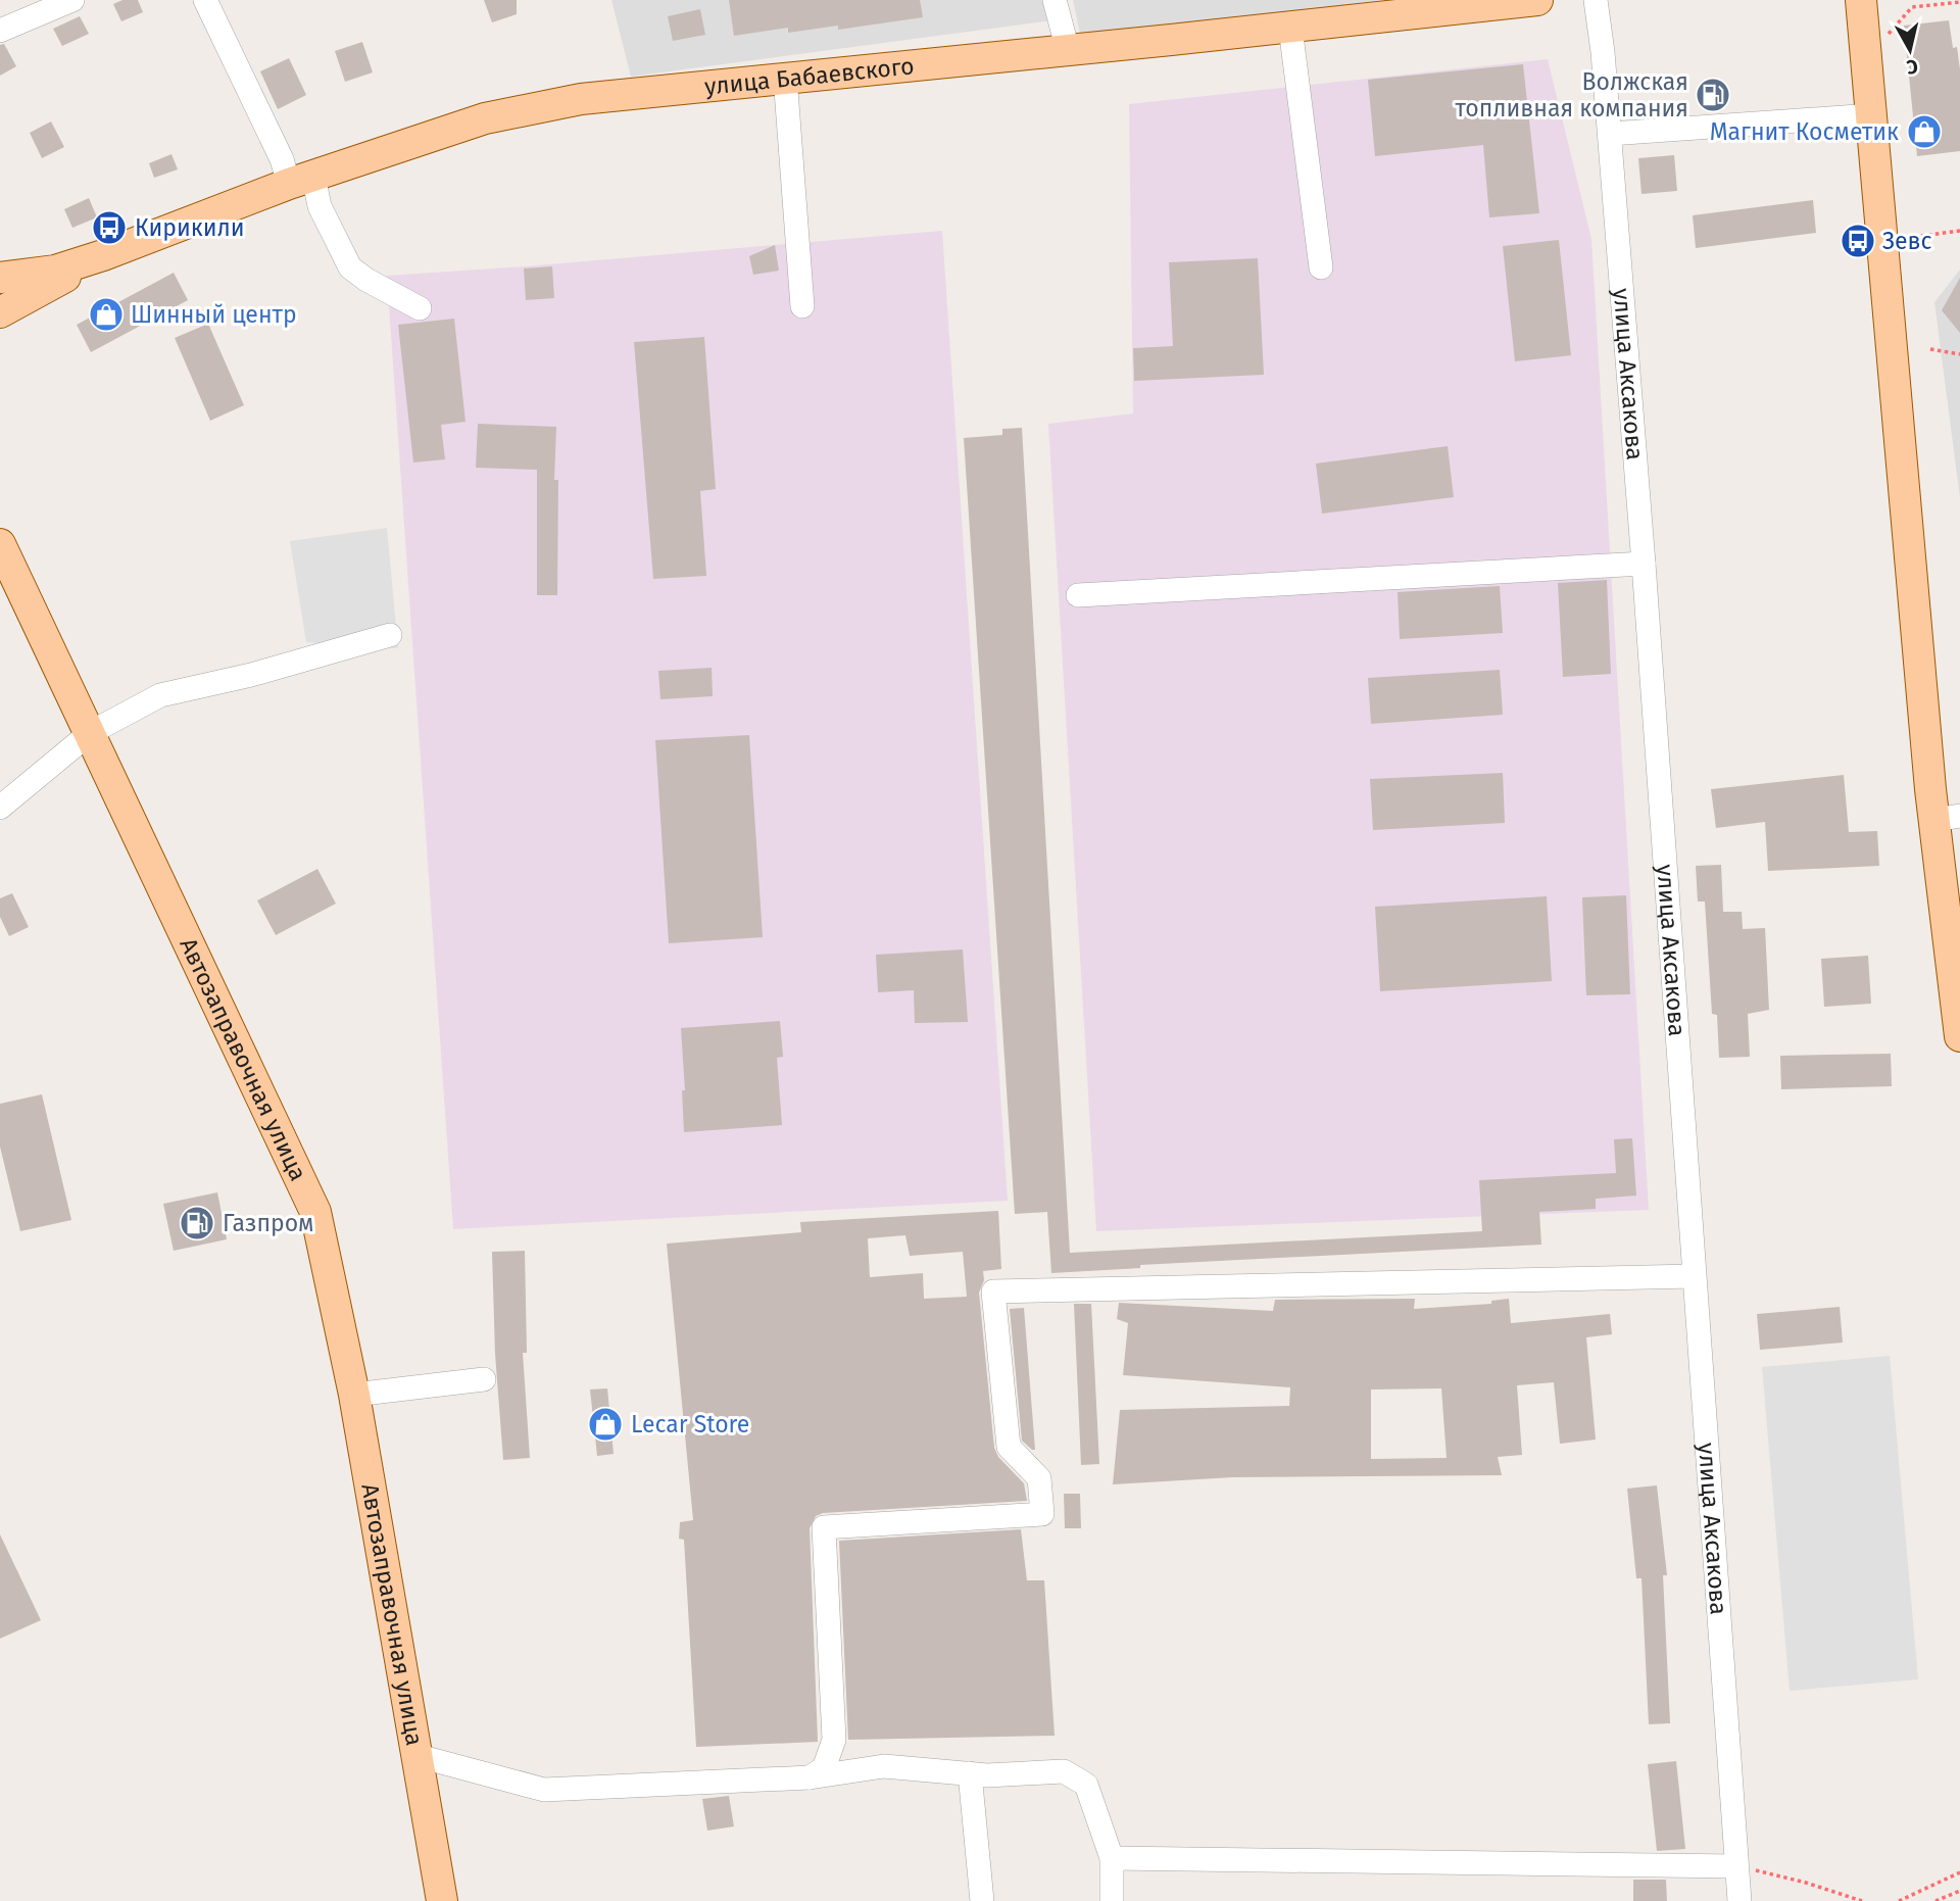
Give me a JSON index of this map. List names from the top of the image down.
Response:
{
  "streets": {
    "main road": ["улица Бабаевского", "Автозаправочная улица"],
    "street": ["улица Аксакова"]
  },
  "places": {
    "fuel station": ["Волжская топливная компания", "Газпром"],
    "shop": ["Магнит Косметик", "Шинный центр", "Lecar Store"],
    "bus stop": ["Кирикили", "Зевс"]
  },
  "north": "bottom"
}
